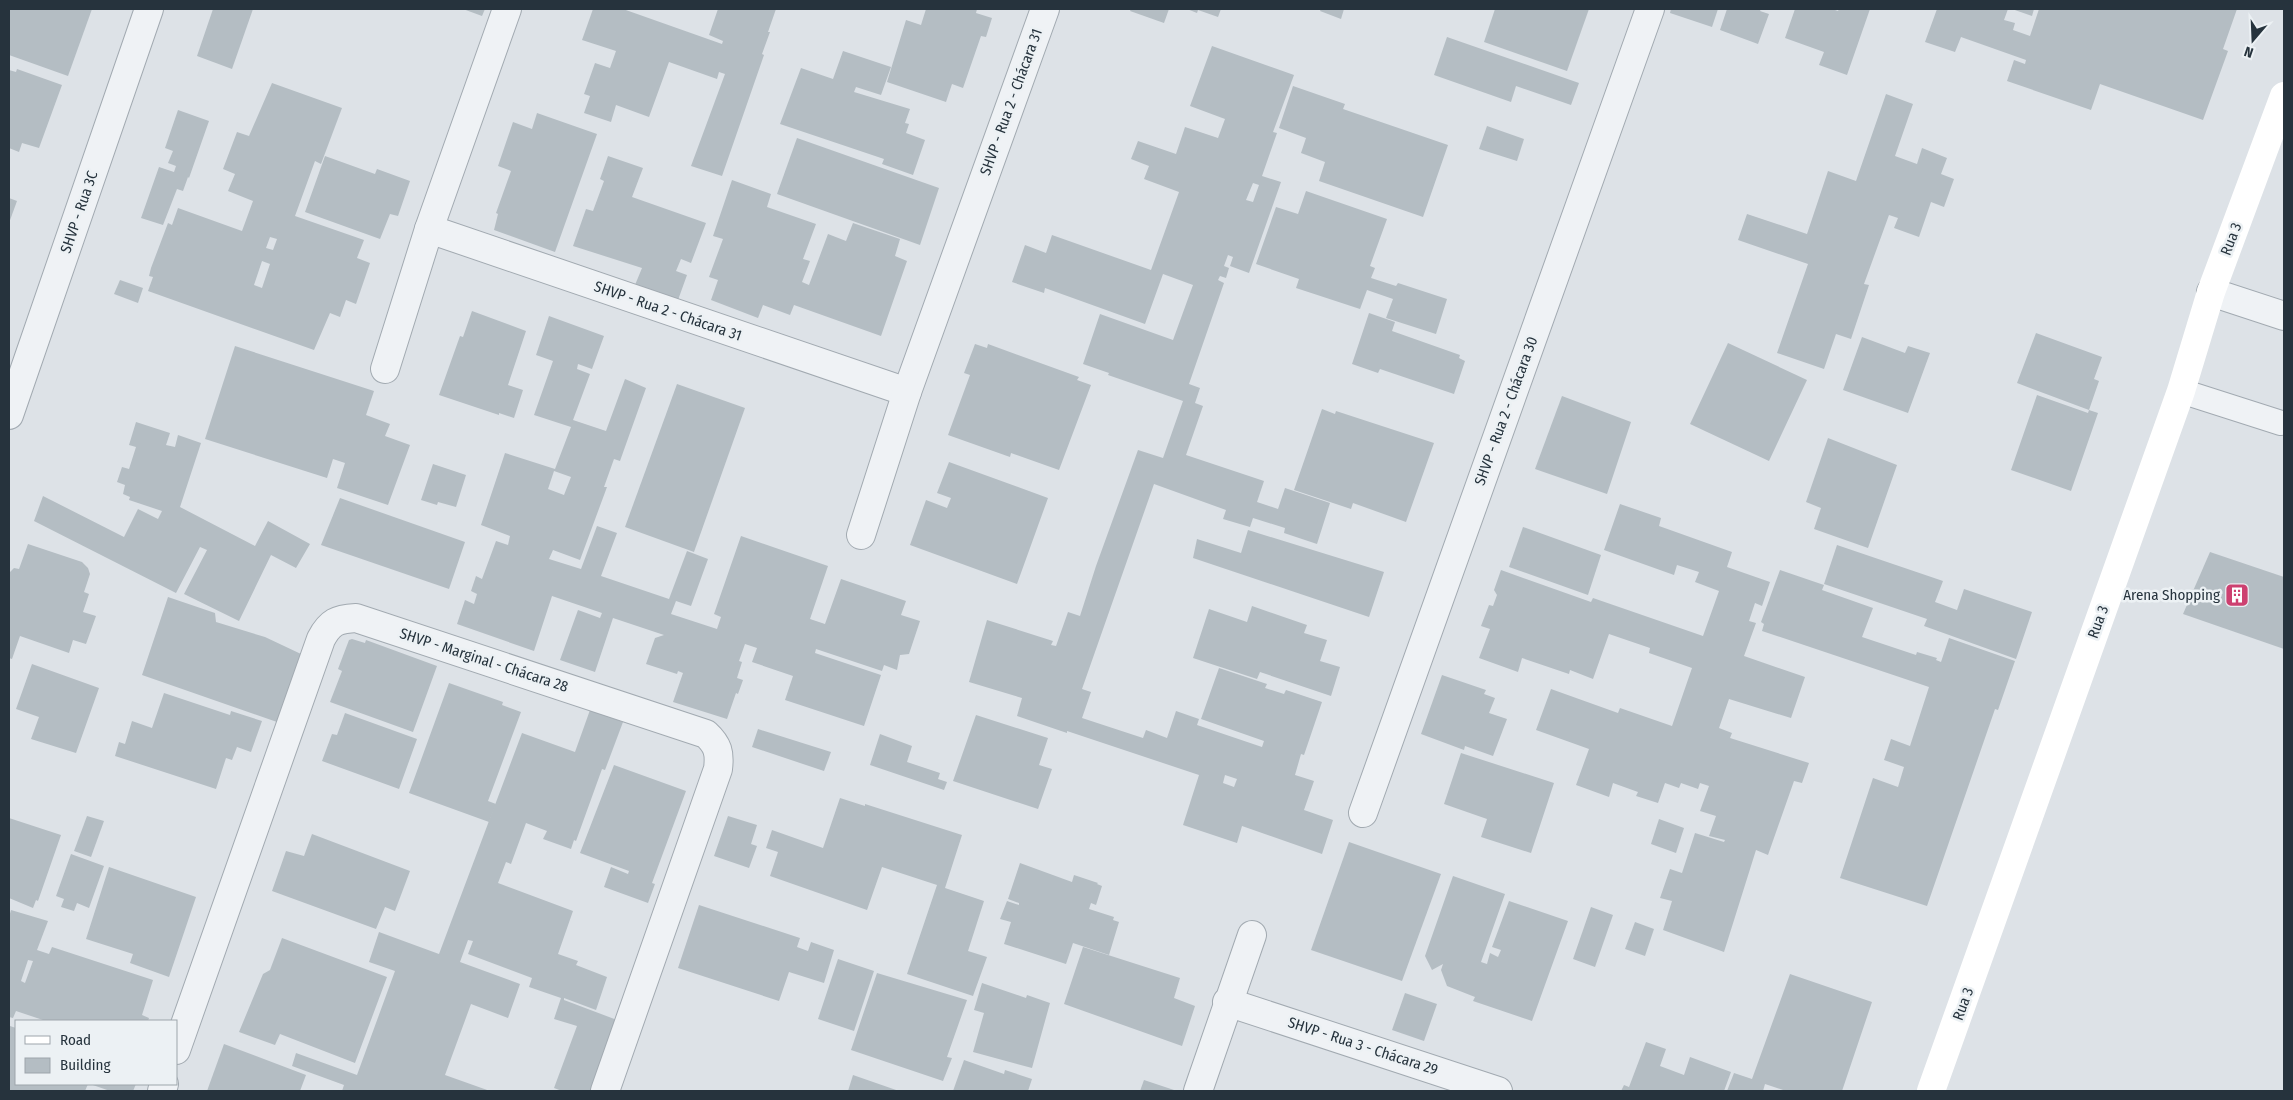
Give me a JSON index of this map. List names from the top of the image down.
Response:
{
  "streets": {
    "main road": ["Rua 3"],
    "street": [
      "SHVP - Rua 2 - Chácara 31",
      "SHVP - Rua 3C",
      "SHVP - Rua 2 - Chácara 30",
      "SHVP - Marginal - Chácara 28",
      "SHVP - Rua 3 - Chácara 29"
    ]
  },
  "places": {
    "building": ["Arena Shopping"]
  },
  "legend": ["Road", "Building"],
  "north": "bottom"
}
